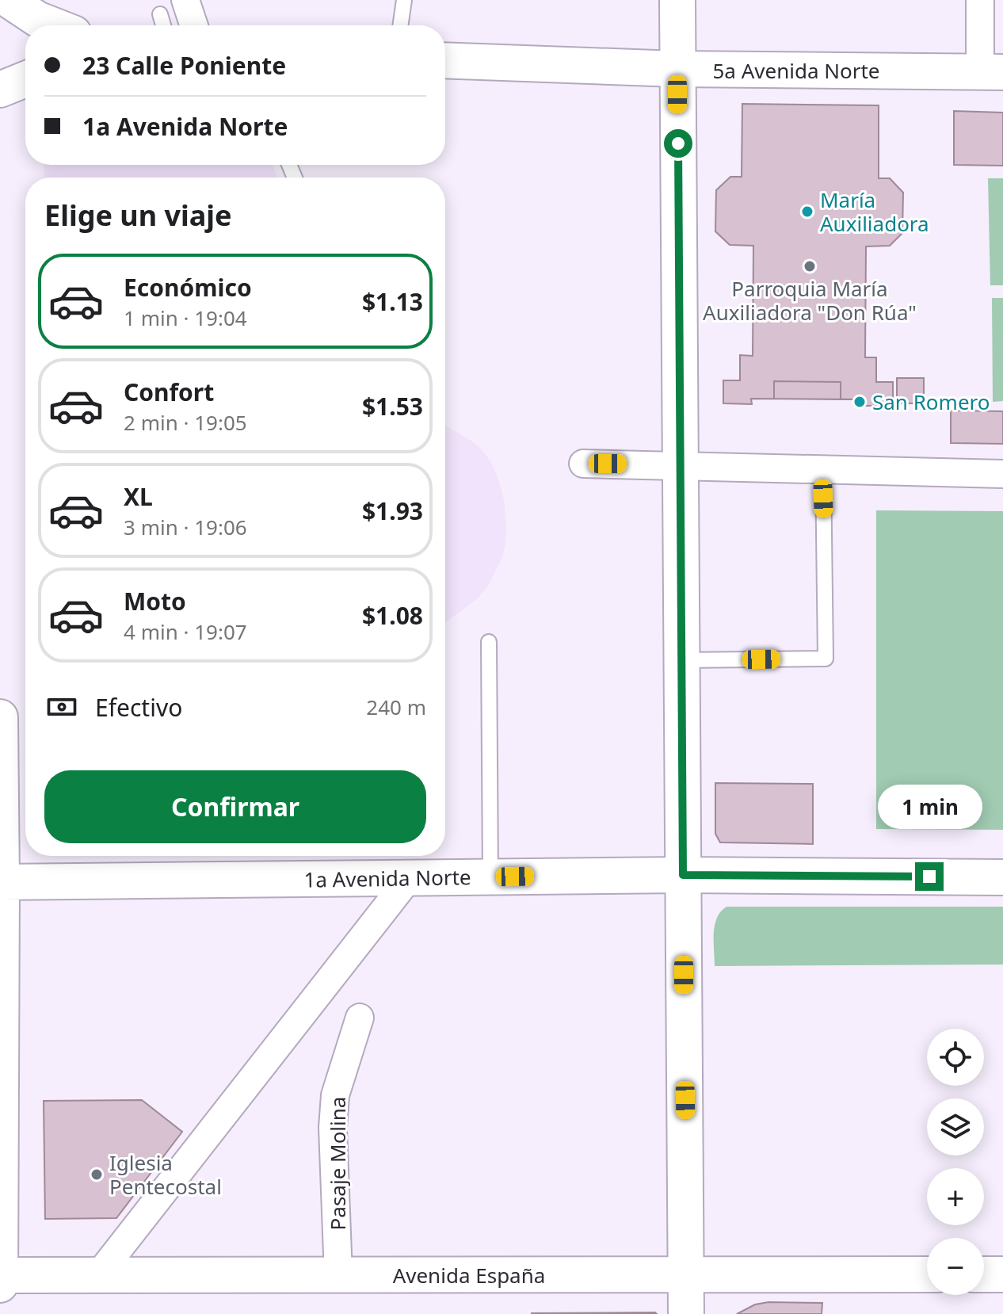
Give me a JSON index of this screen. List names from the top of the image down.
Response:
{
  "streets": {
    "street": [
      "5a Avenida Norte",
      "1a Avenida Norte",
      "Pasaje Molina",
      "Avenida España"
    ]
  },
  "crossings": [
    ["Pasaje Molina", "Avenida España"]
  ],
  "places": [
    "María Auxiliadora",
    "Parroquia María Auxiliadora \"Don Rúa\"",
    "San Romero",
    "Iglesia Pentecostal"
  ],
  "page": {
    "banner": ["23 Calle Poniente", "1a Avenida Norte"],
    "heading": "Elige un viaje",
    "list": [
      {
        "name": "Económico",
        "note": "1 min · 19:04",
        "value": "$1.13"
      },
      {
        "name": "Confort",
        "note": "2 min · 19:05",
        "value": "$1.53"
      },
      {
        "name": "XL",
        "note": "3 min · 19:06",
        "value": "$1.93"
      },
      {
        "name": "Moto",
        "note": "4 min · 19:07",
        "value": "$1.08"
      }
    ],
    "pay": ["Efectivo", "240 m"],
    "buttons": "Confirmar",
    "bubble": "1 min",
    "map_buttons": ["+", "−"]
  }
}
